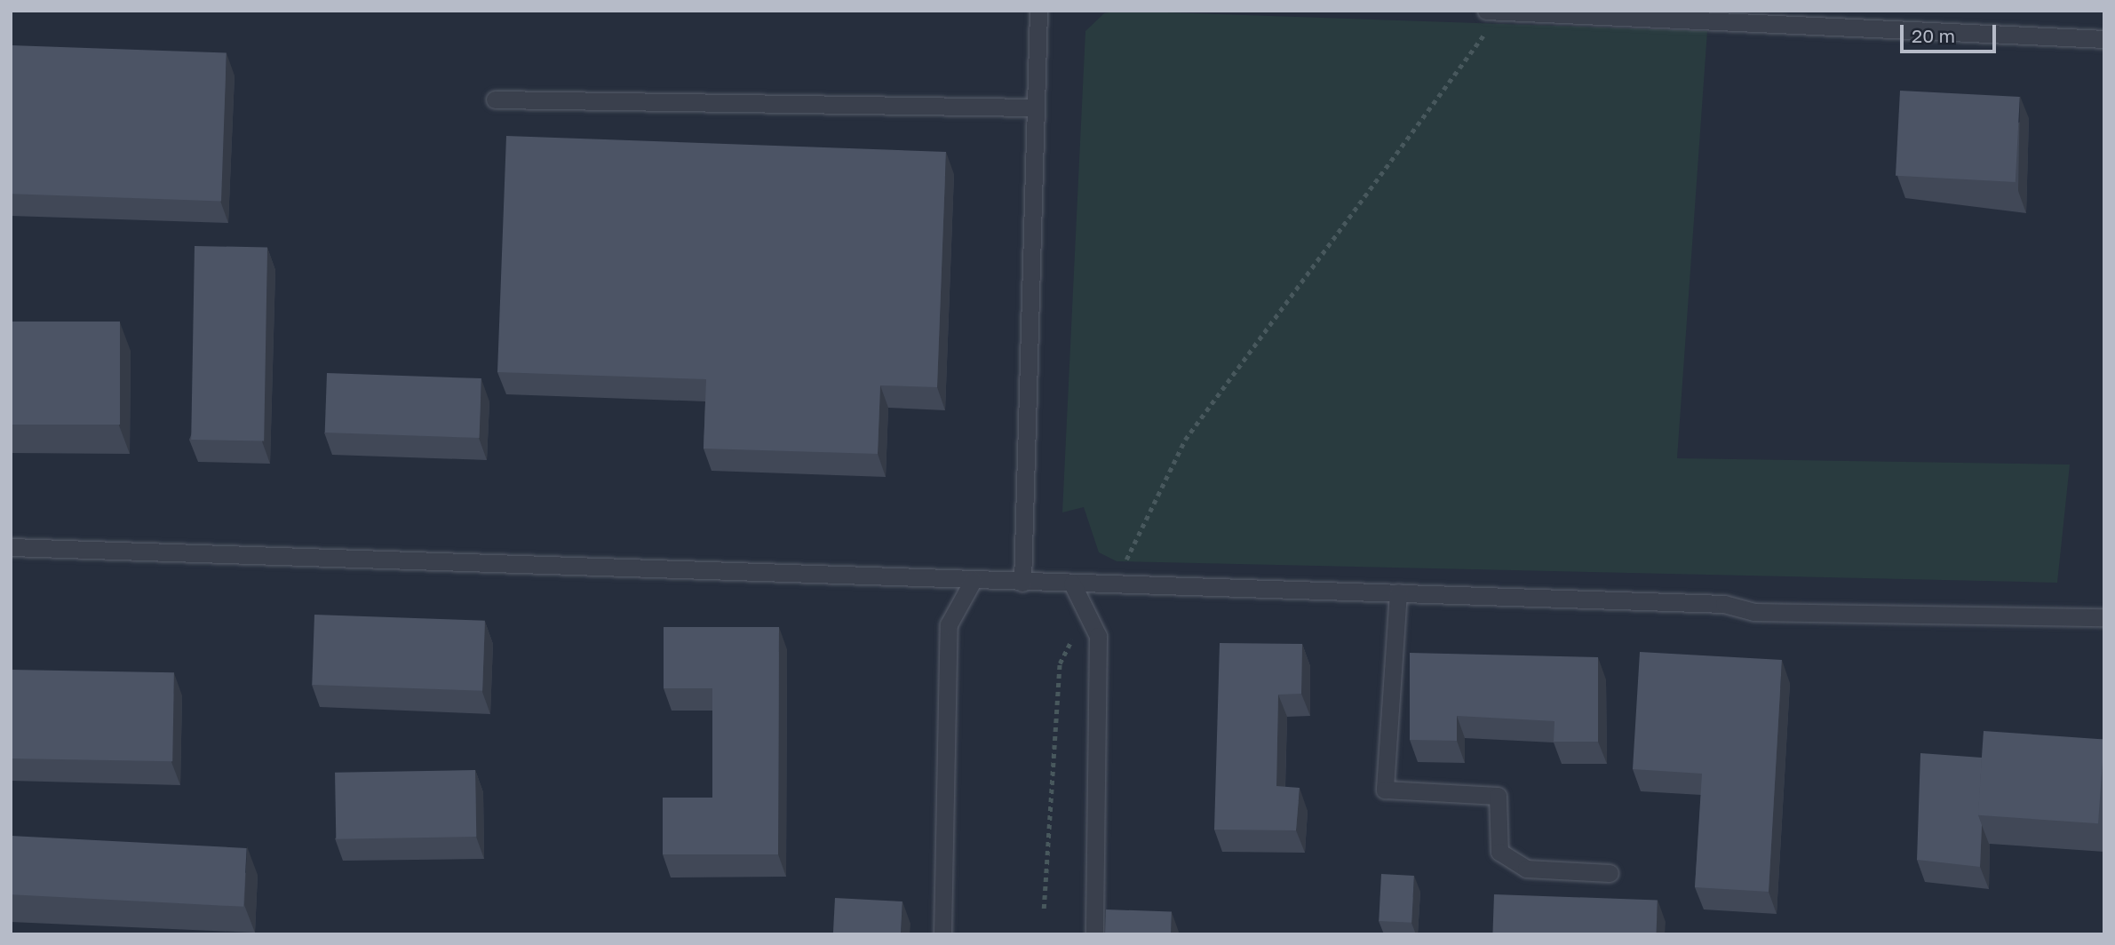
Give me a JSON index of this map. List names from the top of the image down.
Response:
{
  "scale_bar": "20 m"
}
